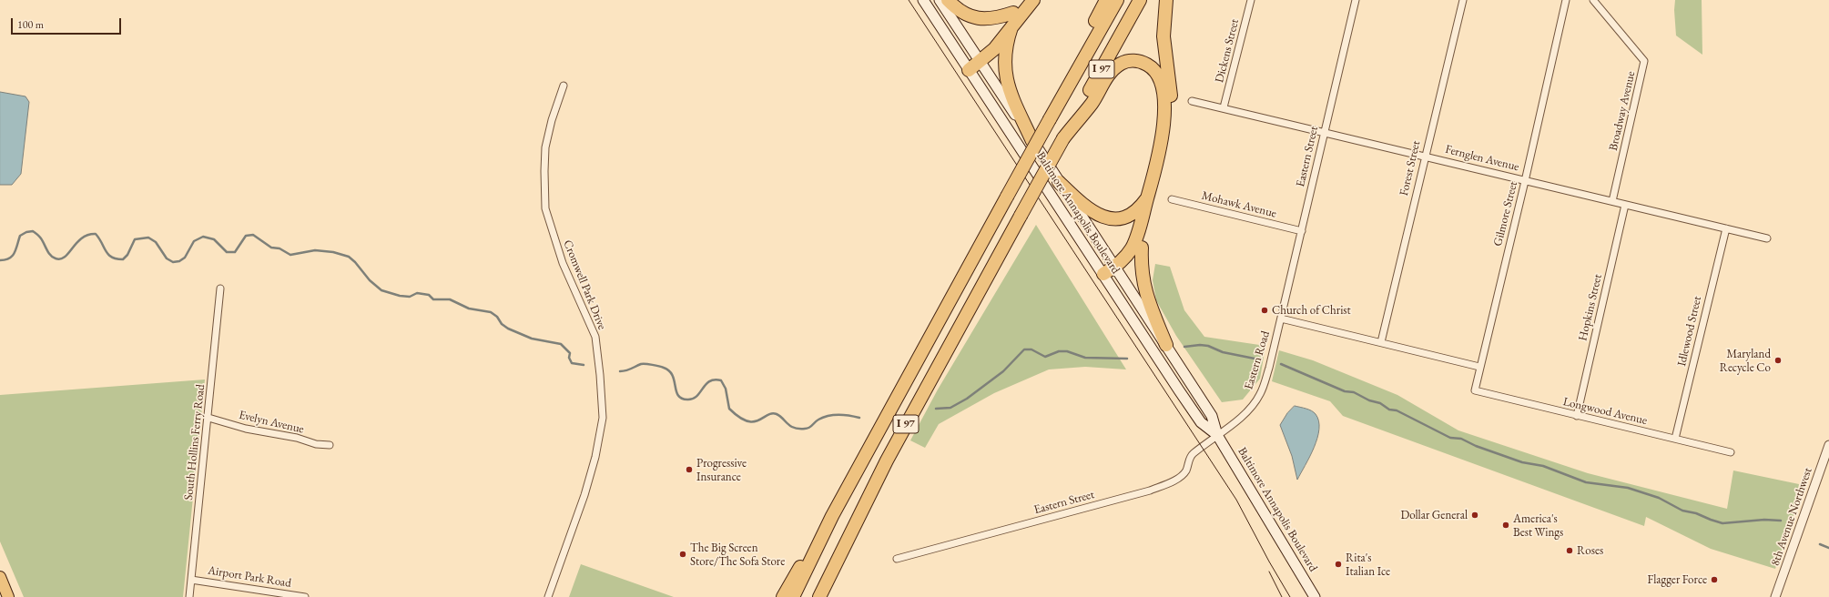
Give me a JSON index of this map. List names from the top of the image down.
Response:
{
  "streets": {
    "highway": ["I 97"],
    "main road": ["Baltimore Annapolis Boulevard"],
    "street": [
      "Dickens Street",
      "Broadway Avenue",
      "Eastern Street",
      "Fernglen Avenue",
      "Forest Street",
      "Mohawk Avenue",
      "Gilmore Street",
      "Cromwell Park Drive",
      "Hopkins Street",
      "Idlewood Street",
      "Eastern Road",
      "Longwood Avenue",
      "Evelyn Avenue",
      "South Hollins Ferry Road",
      "8th Avenue Northwest",
      "Airport Park Road"
    ]
  },
  "crossings": [
    ["Dickens Street", "Fernglen Avenue"],
    ["Broadway Avenue", "Fernglen Avenue"],
    ["Eastern Street", "Fernglen Avenue"],
    ["Eastern Street", "Mohawk Avenue"],
    ["Eastern Street", "Baltimore Annapolis Boulevard"],
    ["Eastern Street", "Eastern Road"],
    ["Fernglen Avenue", "Forest Street"],
    ["Fernglen Avenue", "Gilmore Street"],
    ["Fernglen Avenue", "Hopkins Street"],
    ["Fernglen Avenue", "Idlewood Street"],
    ["Baltimore Annapolis Boulevard", "Eastern Road"],
    ["Gilmore Street", "Longwood Avenue"],
    ["Hopkins Street", "Longwood Avenue"],
    ["Idlewood Street", "Longwood Avenue"],
    ["Evelyn Avenue", "South Hollins Ferry Road"],
    ["South Hollins Ferry Road", "Airport Park Road"]
  ],
  "places": [
    "Church of Christ",
    "Maryland Recycle Co",
    "Progressive Insurance",
    "Dollar General",
    "America's Best Wings",
    "Roses",
    "The Big Screen Store/The Sofa Store",
    "Rita's Italian Ice",
    "Flagger Force"
  ],
  "scale_bar": "100 m"
}
